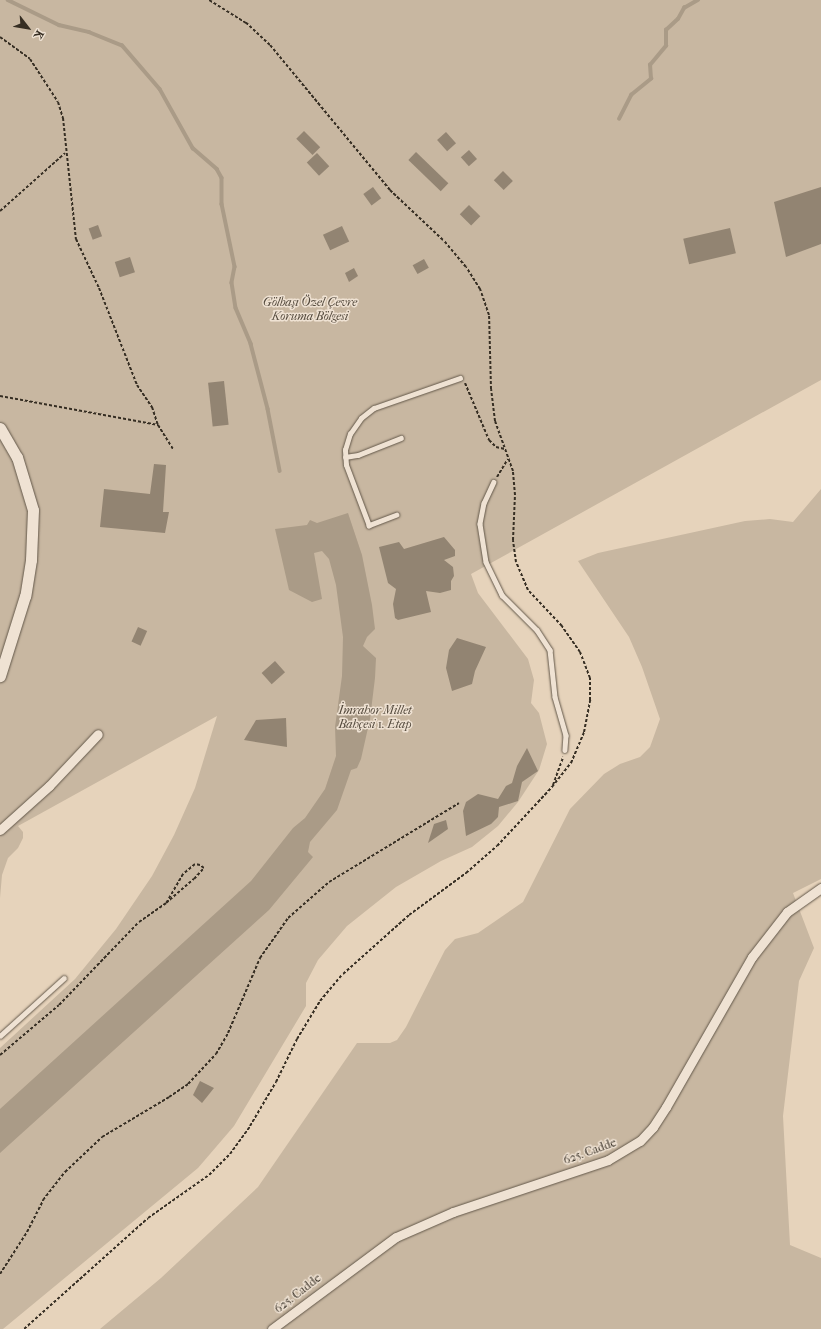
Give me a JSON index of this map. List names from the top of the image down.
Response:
{
  "streets": {
    "street": ["625. Cadde"]
  },
  "parks": ["Gölbaşı Özel Çevre Koruma Bölgesi", "İmrahor Millet Bahçesi 1. Etap"],
  "north": "bottom right"
}
